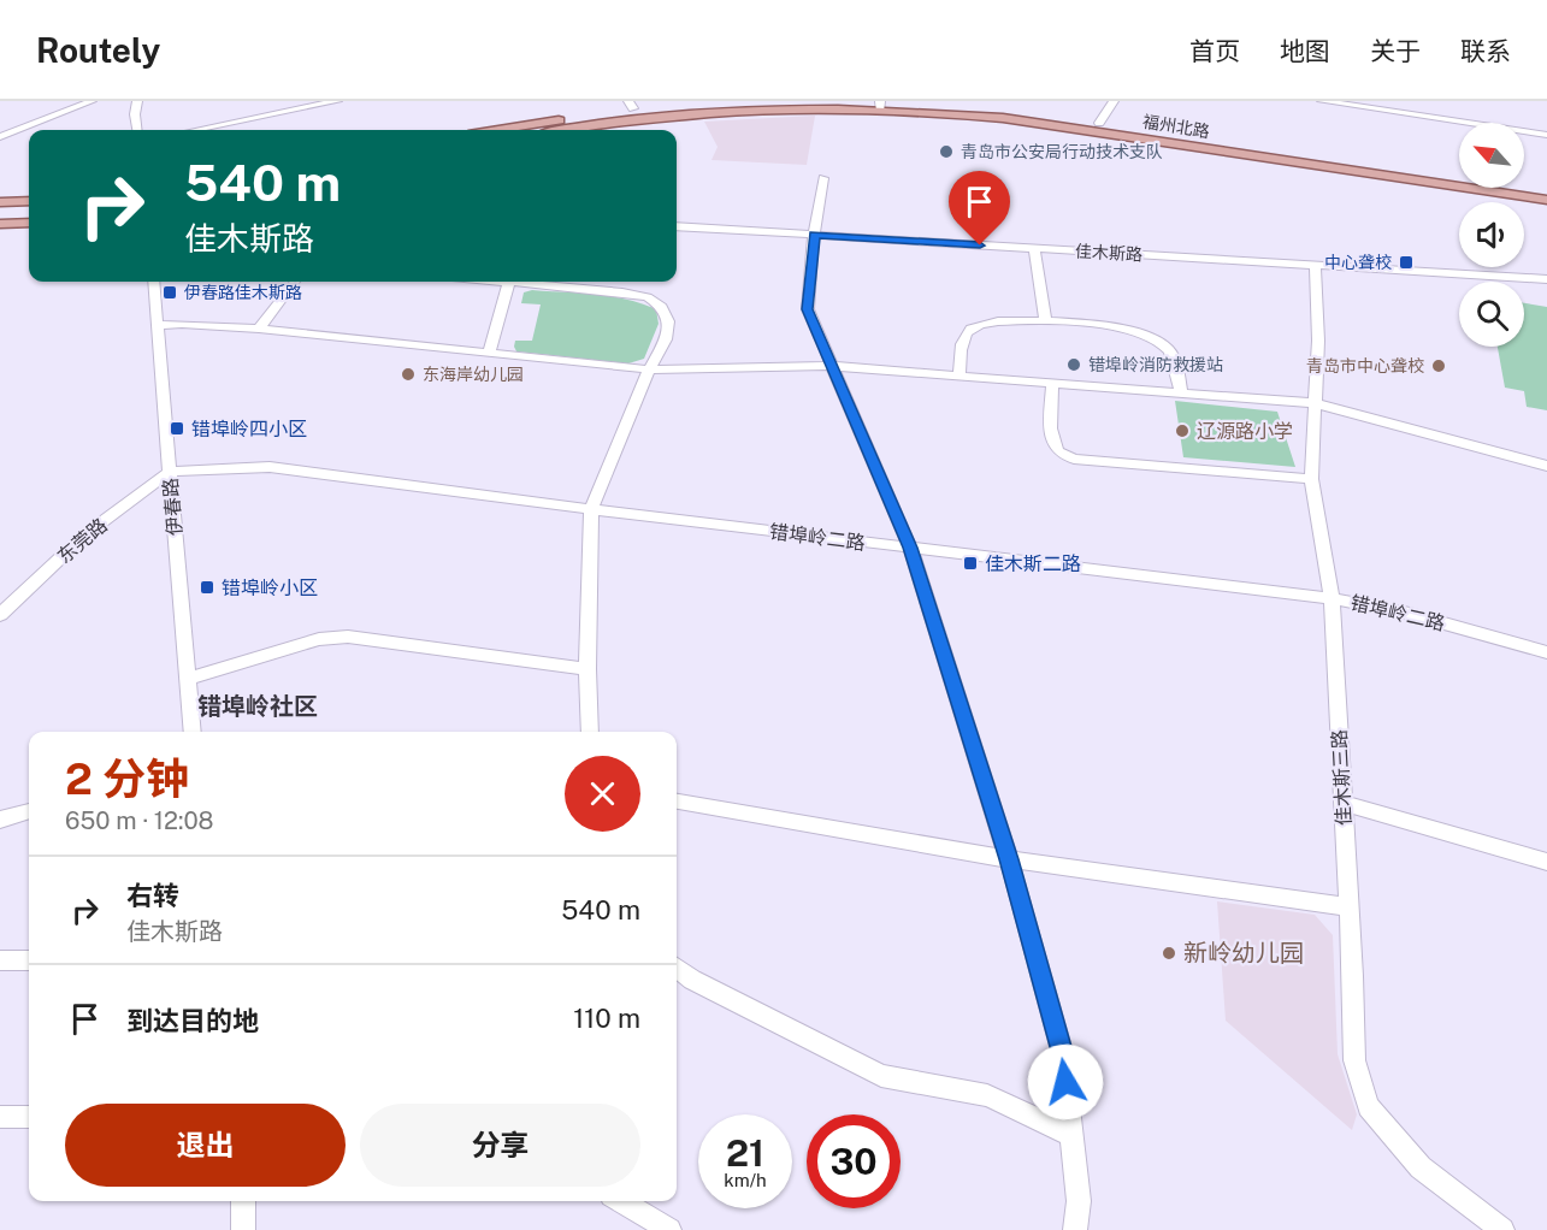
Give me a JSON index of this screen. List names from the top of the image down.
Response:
{
  "streets": {
    "main road": ["福州北路"],
    "street": [
      "佳木斯路",
      "伊春路",
      "错埠岭二路",
      "东莞路",
      "佳木斯三路"
    ]
  },
  "crossings": [
    ["佳木斯路", "佳木斯三路"],
    ["伊春路", "错埠岭二路"],
    ["伊春路", "东莞路"],
    ["错埠岭二路", "东莞路"],
    ["错埠岭二路", "佳木斯三路"]
  ],
  "districts": ["错埠岭社区"],
  "places": {
    "other": [
      "青岛市公安局行动技术支队",
      "错埠岭消防救援站",
      "青岛市中心聋校",
      "东海岸幼儿园",
      "辽源路小学",
      "新岭幼儿园"
    ],
    "transit": [
      "中心聋校",
      "伊春路佳木斯路",
      "错埠岭四小区",
      "佳木斯二路",
      "错埠岭小区"
    ]
  },
  "north": "top left",
  "page": {
    "header": "Routely",
    "nav": [
      "首页",
      "地图",
      "关于",
      "联系"
    ],
    "turn": ["540 m", "佳木斯路"],
    "heading": ["2 分钟", "650 m · 12:08"],
    "list": [
      {
        "name": "右转",
        "note": "佳木斯路",
        "value": "540 m"
      },
      {
        "name": "到达目的地",
        "value": "110 m"
      }
    ],
    "buttons": ["退出", "分享"],
    "speed": "21 km/h",
    "limit": "30"
  }
}
